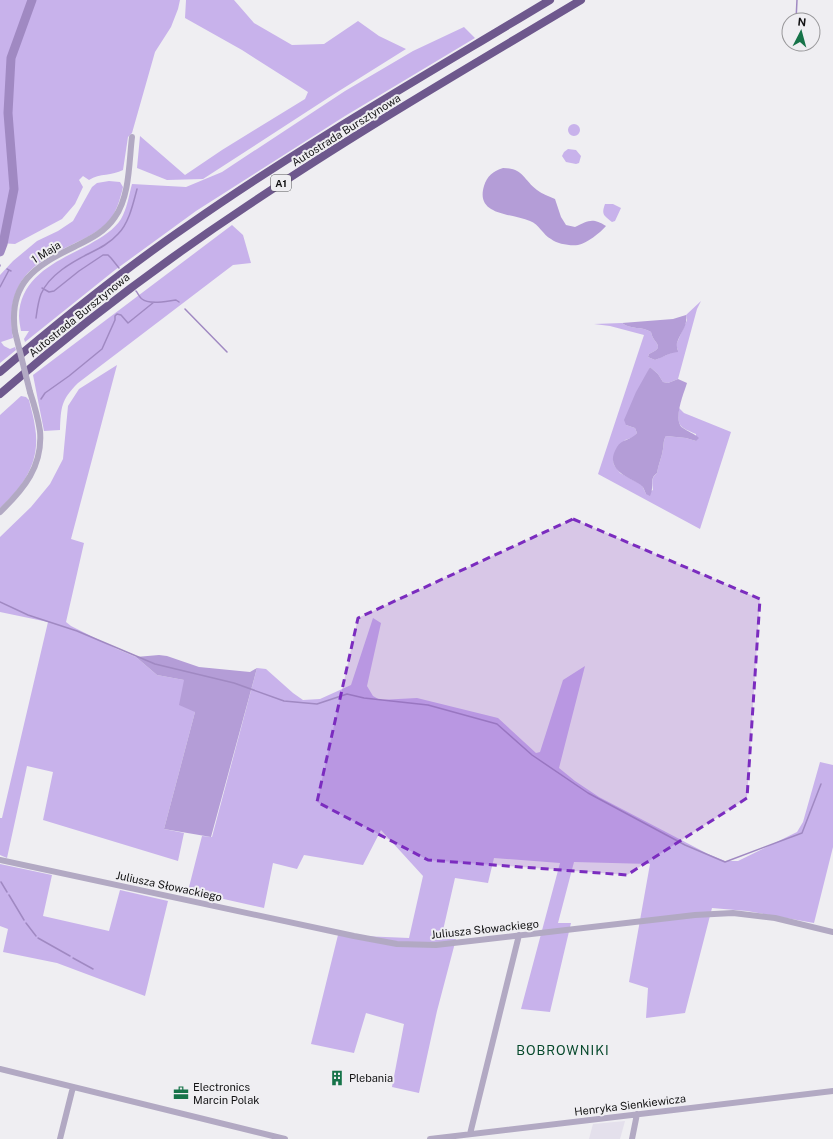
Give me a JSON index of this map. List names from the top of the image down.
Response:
{
  "streets": {
    "highway": ["Autostrada Bursztynowa", "A1"],
    "street": ["1 Maja", "Juliusza Słowackiego", "Henryka Sienkiewicza"]
  },
  "districts": ["BOBROWNIKI"],
  "places": {
    "building": ["Plebania"],
    "office": ["Electronics Marcin Polak"]
  },
  "north": "top"
}
